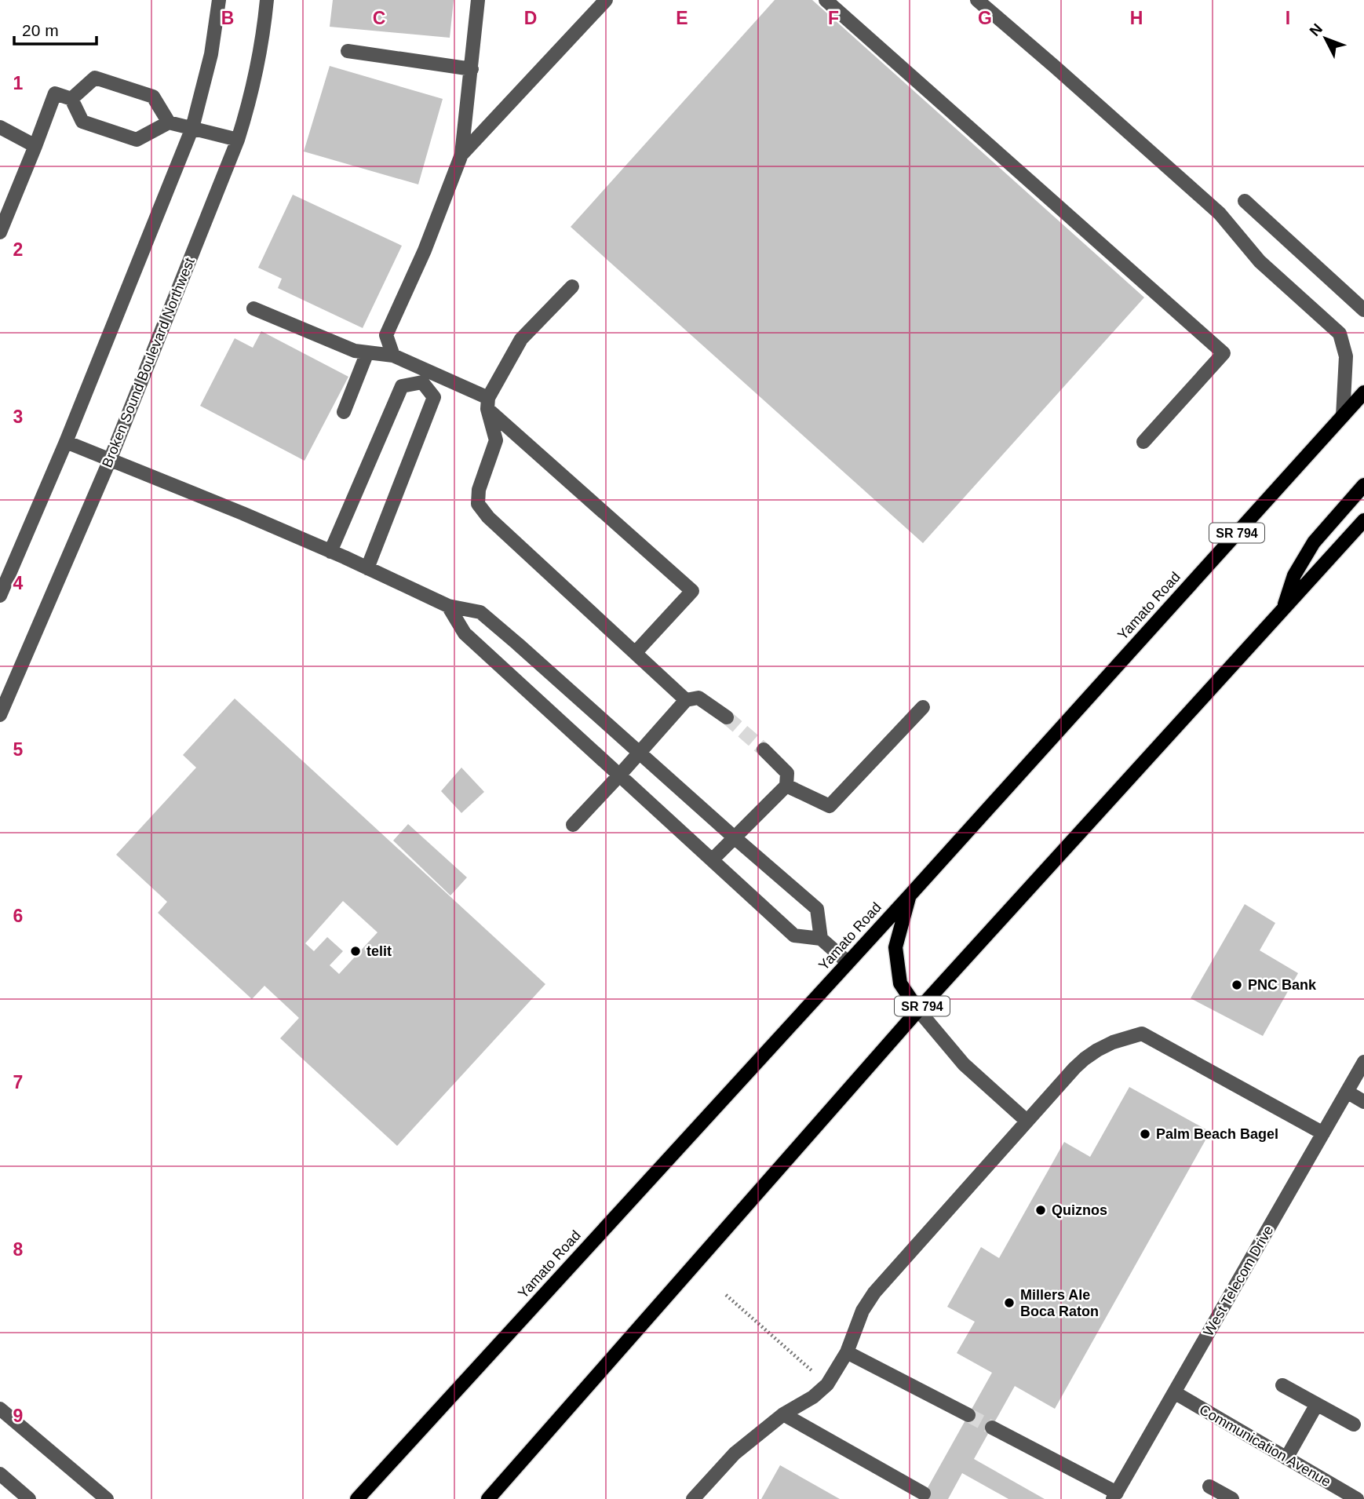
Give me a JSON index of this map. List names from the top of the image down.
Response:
{
  "streets": {
    "main road": ["SR 794", "Yamato Road"],
    "street": ["Broken Sound Boulevard Northwest", "West Telecom Drive", "Communication Avenue"]
  },
  "crossings": [
    ["West Telecom Drive", "Communication Avenue"]
  ],
  "places": [
    "telit",
    "PNC Bank",
    "Palm Beach Bagel",
    "Quiznos",
    "Millers Ale Boca Raton"
  ],
  "scale_bar": "20 m",
  "north": "top left",
  "grid": {
    "columns": [
      "B",
      "C",
      "D",
      "E",
      "F",
      "G",
      "H",
      "I"
    ],
    "rows": [
      "1",
      "2",
      "3",
      "4",
      "5",
      "6",
      "7",
      "8",
      "9"
    ]
  }
}
